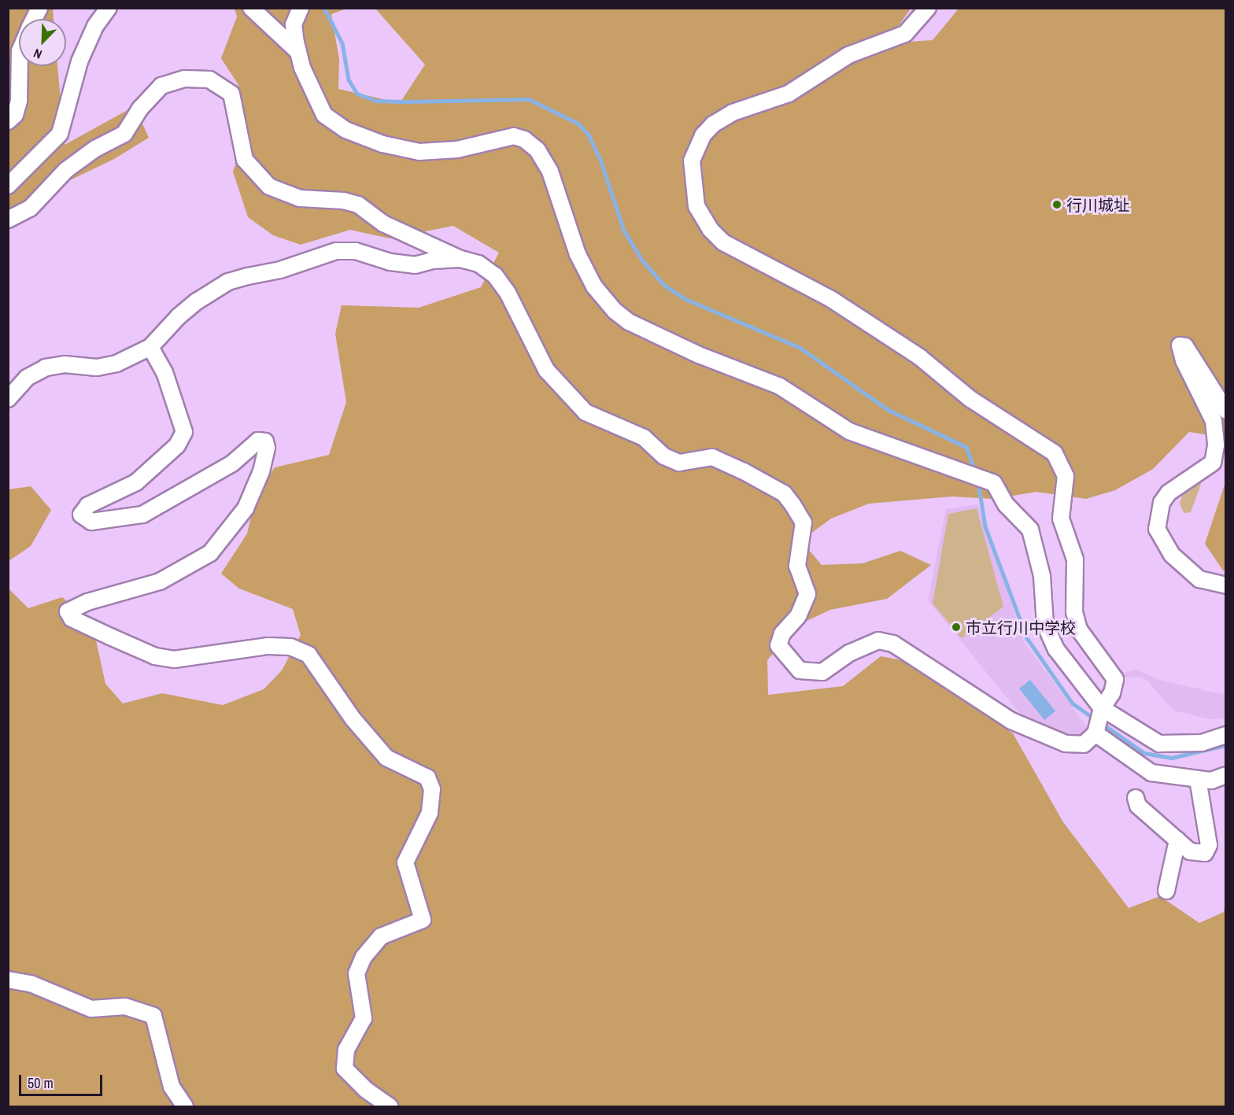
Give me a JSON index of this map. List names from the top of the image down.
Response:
{
  "places": ["行川城址", "市立行川中学校"],
  "scale_bar": "50 m",
  "north": "bottom left"
}
